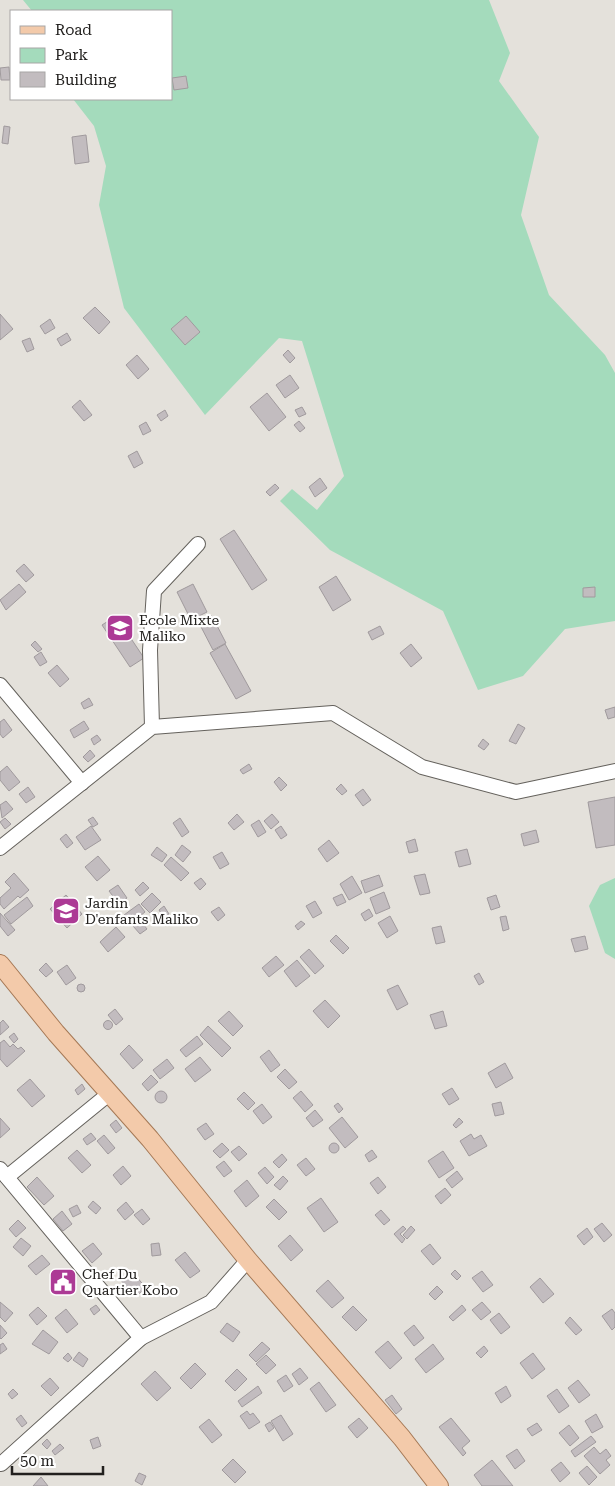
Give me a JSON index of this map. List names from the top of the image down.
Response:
{
  "places": {
    "school or university": ["Ecole Mixte Maliko", "Jardin D'enfants Maliko"],
    "public building": ["Chef Du Quartier Kobo"]
  },
  "legend": ["Road", "Park", "Building"],
  "scale_bar": "50 m"
}
